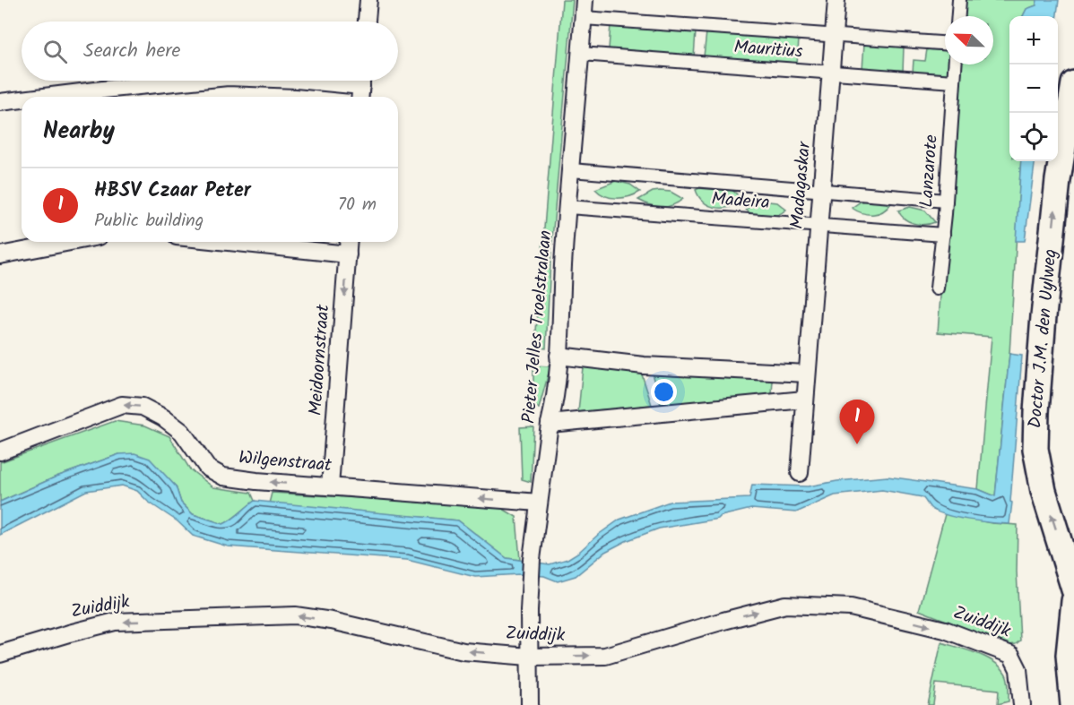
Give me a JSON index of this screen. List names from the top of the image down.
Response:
{
  "streets": {
    "main road": ["Doctor J.M. den Uylweg"],
    "street": [
      "Mauritius",
      "Lanzarote",
      "Madagaskar",
      "Madeira",
      "Pieter Jelles Troelstralaan",
      "Meidoornstraat",
      "Wilgenstraat",
      "Zuiddijk"
    ]
  },
  "crossings": [
    ["Mauritius", "Lanzarote"],
    ["Mauritius", "Madagaskar"],
    ["Mauritius", "Pieter Jelles Troelstralaan"],
    ["Lanzarote", "Madeira"],
    ["Madagaskar", "Madeira"],
    ["Madeira", "Pieter Jelles Troelstralaan"],
    ["Pieter Jelles Troelstralaan", "Wilgenstraat"],
    ["Pieter Jelles Troelstralaan", "Zuiddijk"],
    ["Meidoornstraat", "Wilgenstraat"]
  ],
  "one_way": ["Doctor J.M. den Uylweg", "Meidoornstraat", "Wilgenstraat"],
  "north": "top left",
  "page": {
    "map_buttons": ["+", "−"],
    "search": "Search here",
    "heading": "Nearby",
    "list": [
      {
        "mark": "1",
        "name": "HBSV Czaar Peter",
        "note": "Public building",
        "value": "70 m"
      }
    ],
    "pins": "1"
  }
}
